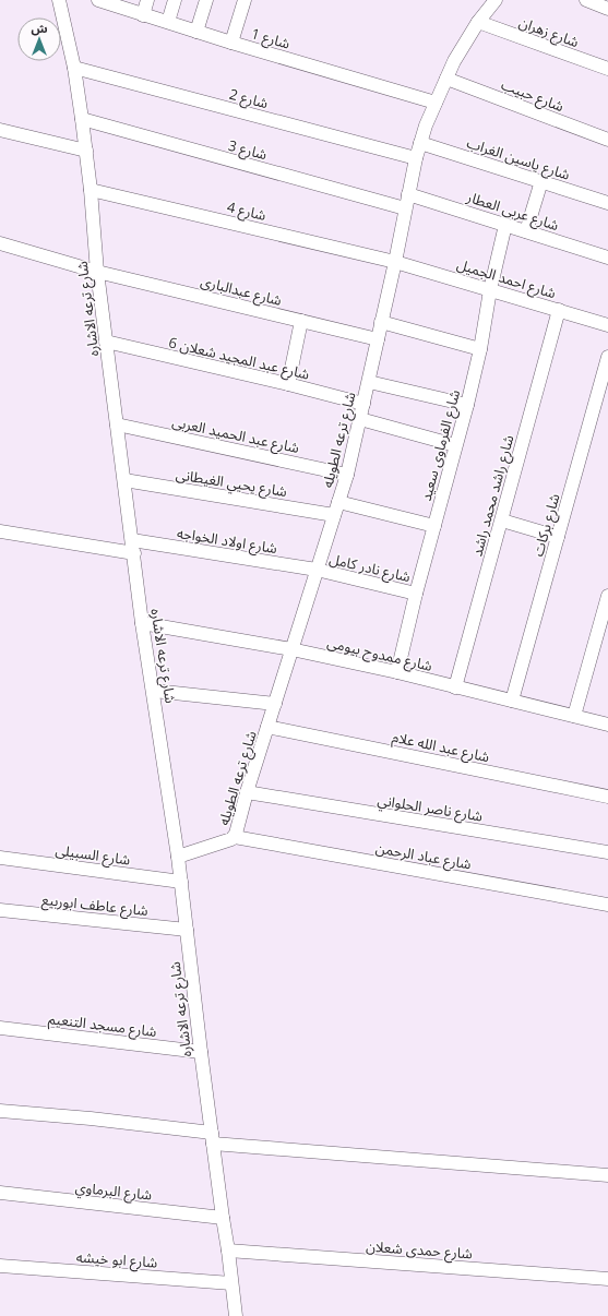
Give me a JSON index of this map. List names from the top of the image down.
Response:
{
  "streets": {
    "street": [
      "شارع زهران",
      "شارع 1",
      "شارع حبيب",
      "شارع 2",
      "شارع 3",
      "شارع ياسين الغراب",
      "شارع 4",
      "شارع عربى العطار",
      "شارع احمد الجميل",
      "شارع عبدالبارى",
      "شارع ترعه الاشاره",
      "شارع عبد المجيد شعلان 6",
      "شارع عبد الحميد العربى",
      "شارع ترعه الطويله",
      "شارع الفرماوى سعيد",
      "شارع يحيي الغيطانى",
      "شارع راشد محمد راشد",
      "شارع بركات",
      "شارع اولاد الخواجه",
      "شارع نادر كامل",
      "شارع ممدوح بيومى",
      "شارع عبد الله علام",
      "شارع ناصر الحلواني",
      "شارع السبيلى",
      "شارع عباد الرحمن",
      "شارع عاطف ابوربيع",
      "شارع مسجد التنعيم",
      "شارع البرماوي",
      "شارع حمدى شعلان",
      "شارع ابو خيشه"
    ]
  },
  "crossings": [
    ["شارع زهران", "شارع ترعه الطويله"],
    ["شارع 1", "شارع ترعه الطويله"],
    ["شارع حبيب", "شارع ترعه الطويله"],
    ["شارع 2", "شارع ترعه الاشاره"],
    ["شارع 2", "شارع ترعه الطويله"],
    ["شارع 3", "شارع ترعه الاشاره"],
    ["شارع 3", "شارع ترعه الطويله"],
    ["شارع ياسين الغراب", "شارع ترعه الطويله"],
    ["شارع 4", "شارع احمد الجميل"],
    ["شارع 4", "شارع ترعه الاشاره"],
    ["شارع 4", "شارع ترعه الطويله"],
    ["شارع عربى العطار", "شارع ترعه الطويله"],
    ["شارع عربى العطار", "شارع الفرماوى سعيد"],
    ["شارع احمد الجميل", "شارع ترعه الطويله"],
    ["شارع احمد الجميل", "شارع الفرماوى سعيد"],
    ["شارع احمد الجميل", "شارع راشد محمد راشد"],
    ["شارع عبدالبارى", "شارع ترعه الاشاره"],
    ["شارع عبدالبارى", "شارع ترعه الطويله"],
    ["شارع ترعه الاشاره", "شارع عبد المجيد شعلان 6"],
    ["شارع ترعه الاشاره", "شارع عبد الحميد العربى"],
    ["شارع ترعه الاشاره", "شارع ترعه الطويله"],
    ["شارع ترعه الاشاره", "شارع يحيي الغيطانى"],
    ["شارع ترعه الاشاره", "شارع اولاد الخواجه"],
    ["شارع ترعه الاشاره", "شارع ممدوح بيومى"],
    ["شارع ترعه الاشاره", "شارع السبيلى"],
    ["شارع ترعه الاشاره", "شارع عاطف ابوربيع"],
    ["شارع ترعه الاشاره", "شارع مسجد التنعيم"],
    ["شارع ترعه الاشاره", "شارع البرماوي"],
    ["شارع ترعه الاشاره", "شارع حمدى شعلان"],
    ["شارع ترعه الاشاره", "شارع ابو خيشه"],
    ["شارع عبد المجيد شعلان 6", "شارع ترعه الطويله"],
    ["شارع عبد الحميد العربى", "شارع ترعه الطويله"],
    ["شارع ترعه الطويله", "شارع يحيي الغيطانى"],
    ["شارع ترعه الطويله", "شارع اولاد الخواجه"],
    ["شارع ترعه الطويله", "شارع نادر كامل"],
    ["شارع ترعه الطويله", "شارع ممدوح بيومى"],
    ["شارع ترعه الطويله", "شارع عبد الله علام"],
    ["شارع ترعه الطويله", "شارع ناصر الحلواني"],
    ["شارع ترعه الطويله", "شارع عباد الرحمن"],
    ["شارع الفرماوى سعيد", "شارع نادر كامل"],
    ["شارع الفرماوى سعيد", "شارع ممدوح بيومى"],
    ["شارع راشد محمد راشد", "شارع ممدوح بيومى"],
    ["شارع بركات", "شارع ممدوح بيومى"],
    ["شارع اولاد الخواجه", "شارع نادر كامل"]
  ],
  "north": "top"
}
